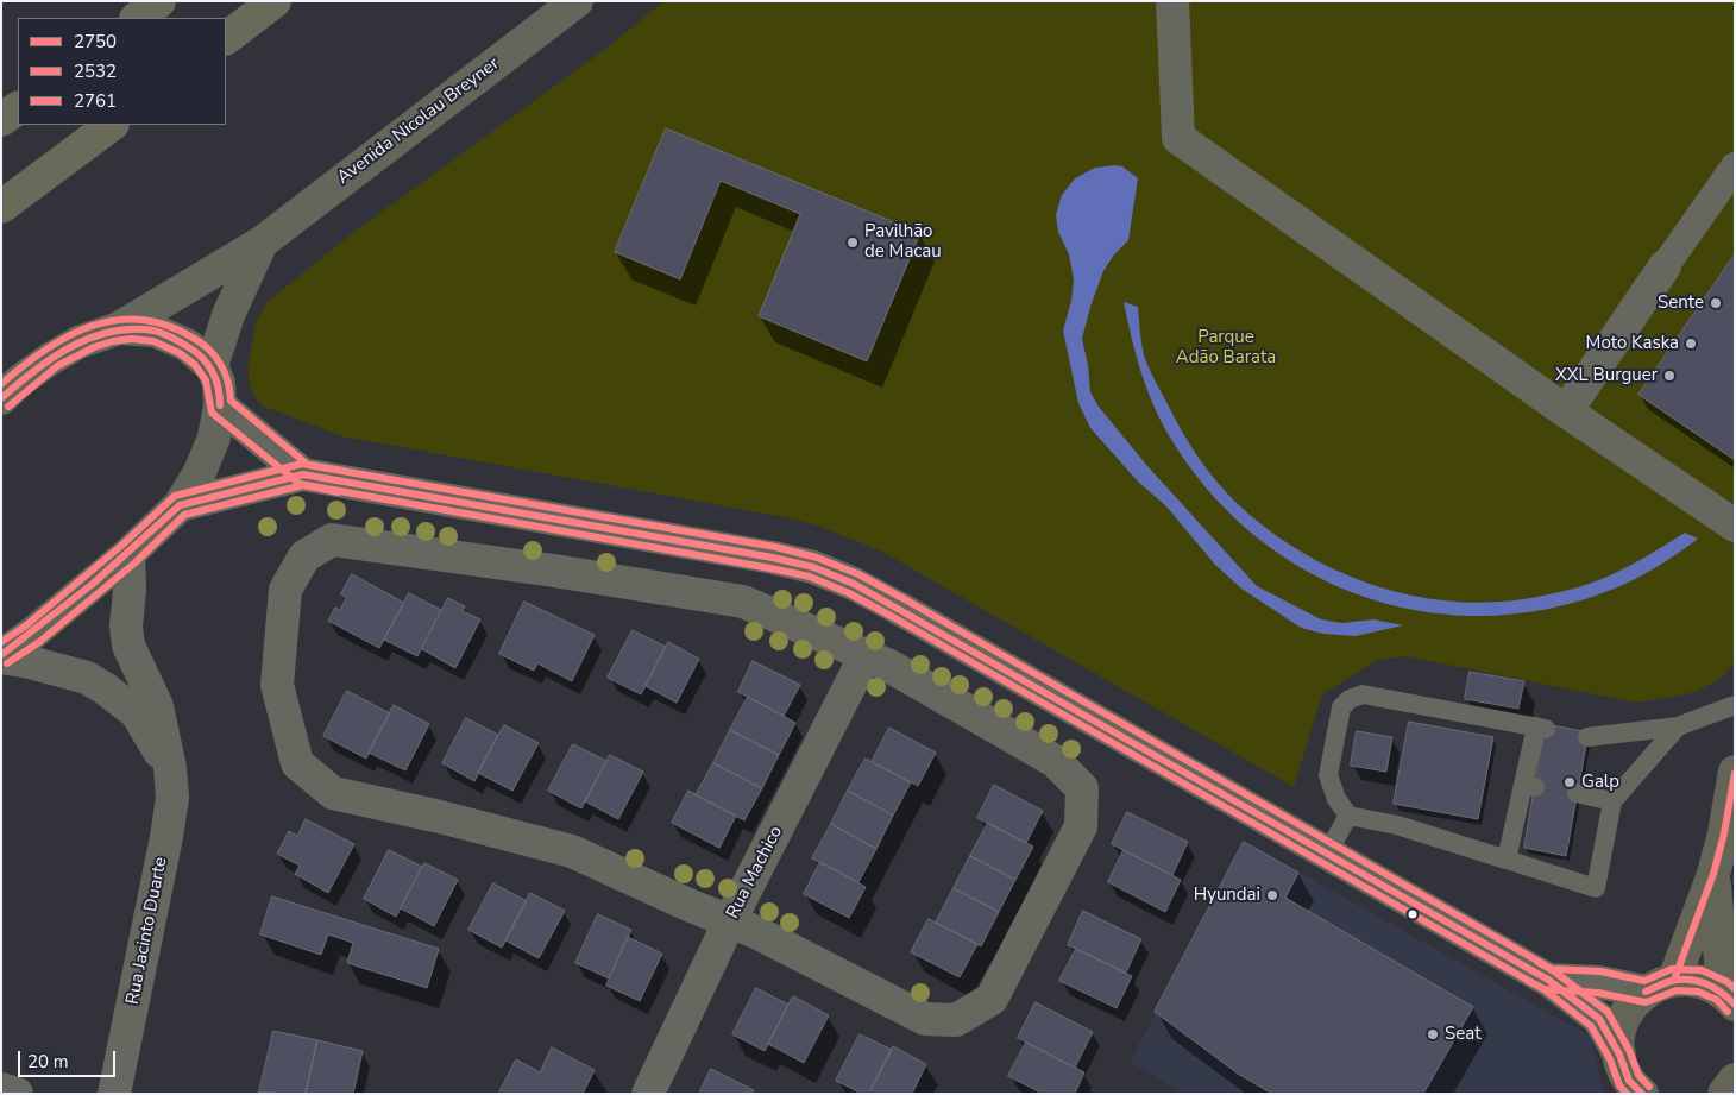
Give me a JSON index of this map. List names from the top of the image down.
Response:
{
  "streets": {
    "main road": ["Avenida Nicolau Breyner"],
    "street": ["Rua Machico", "Rua Jacinto Duarte"]
  },
  "parks": ["Parque Adão Barata"],
  "places": [
    "Pavilhão de Macau",
    "Sente",
    "Moto Kaska",
    "XXL Burguer",
    "Galp",
    "Hyundai",
    "Seat"
  ],
  "lines": ["transit line 2761", "transit line 2750", "transit line 2532"],
  "legend": ["2750", "2532", "2761"],
  "scale_bar": "20 m"
}
